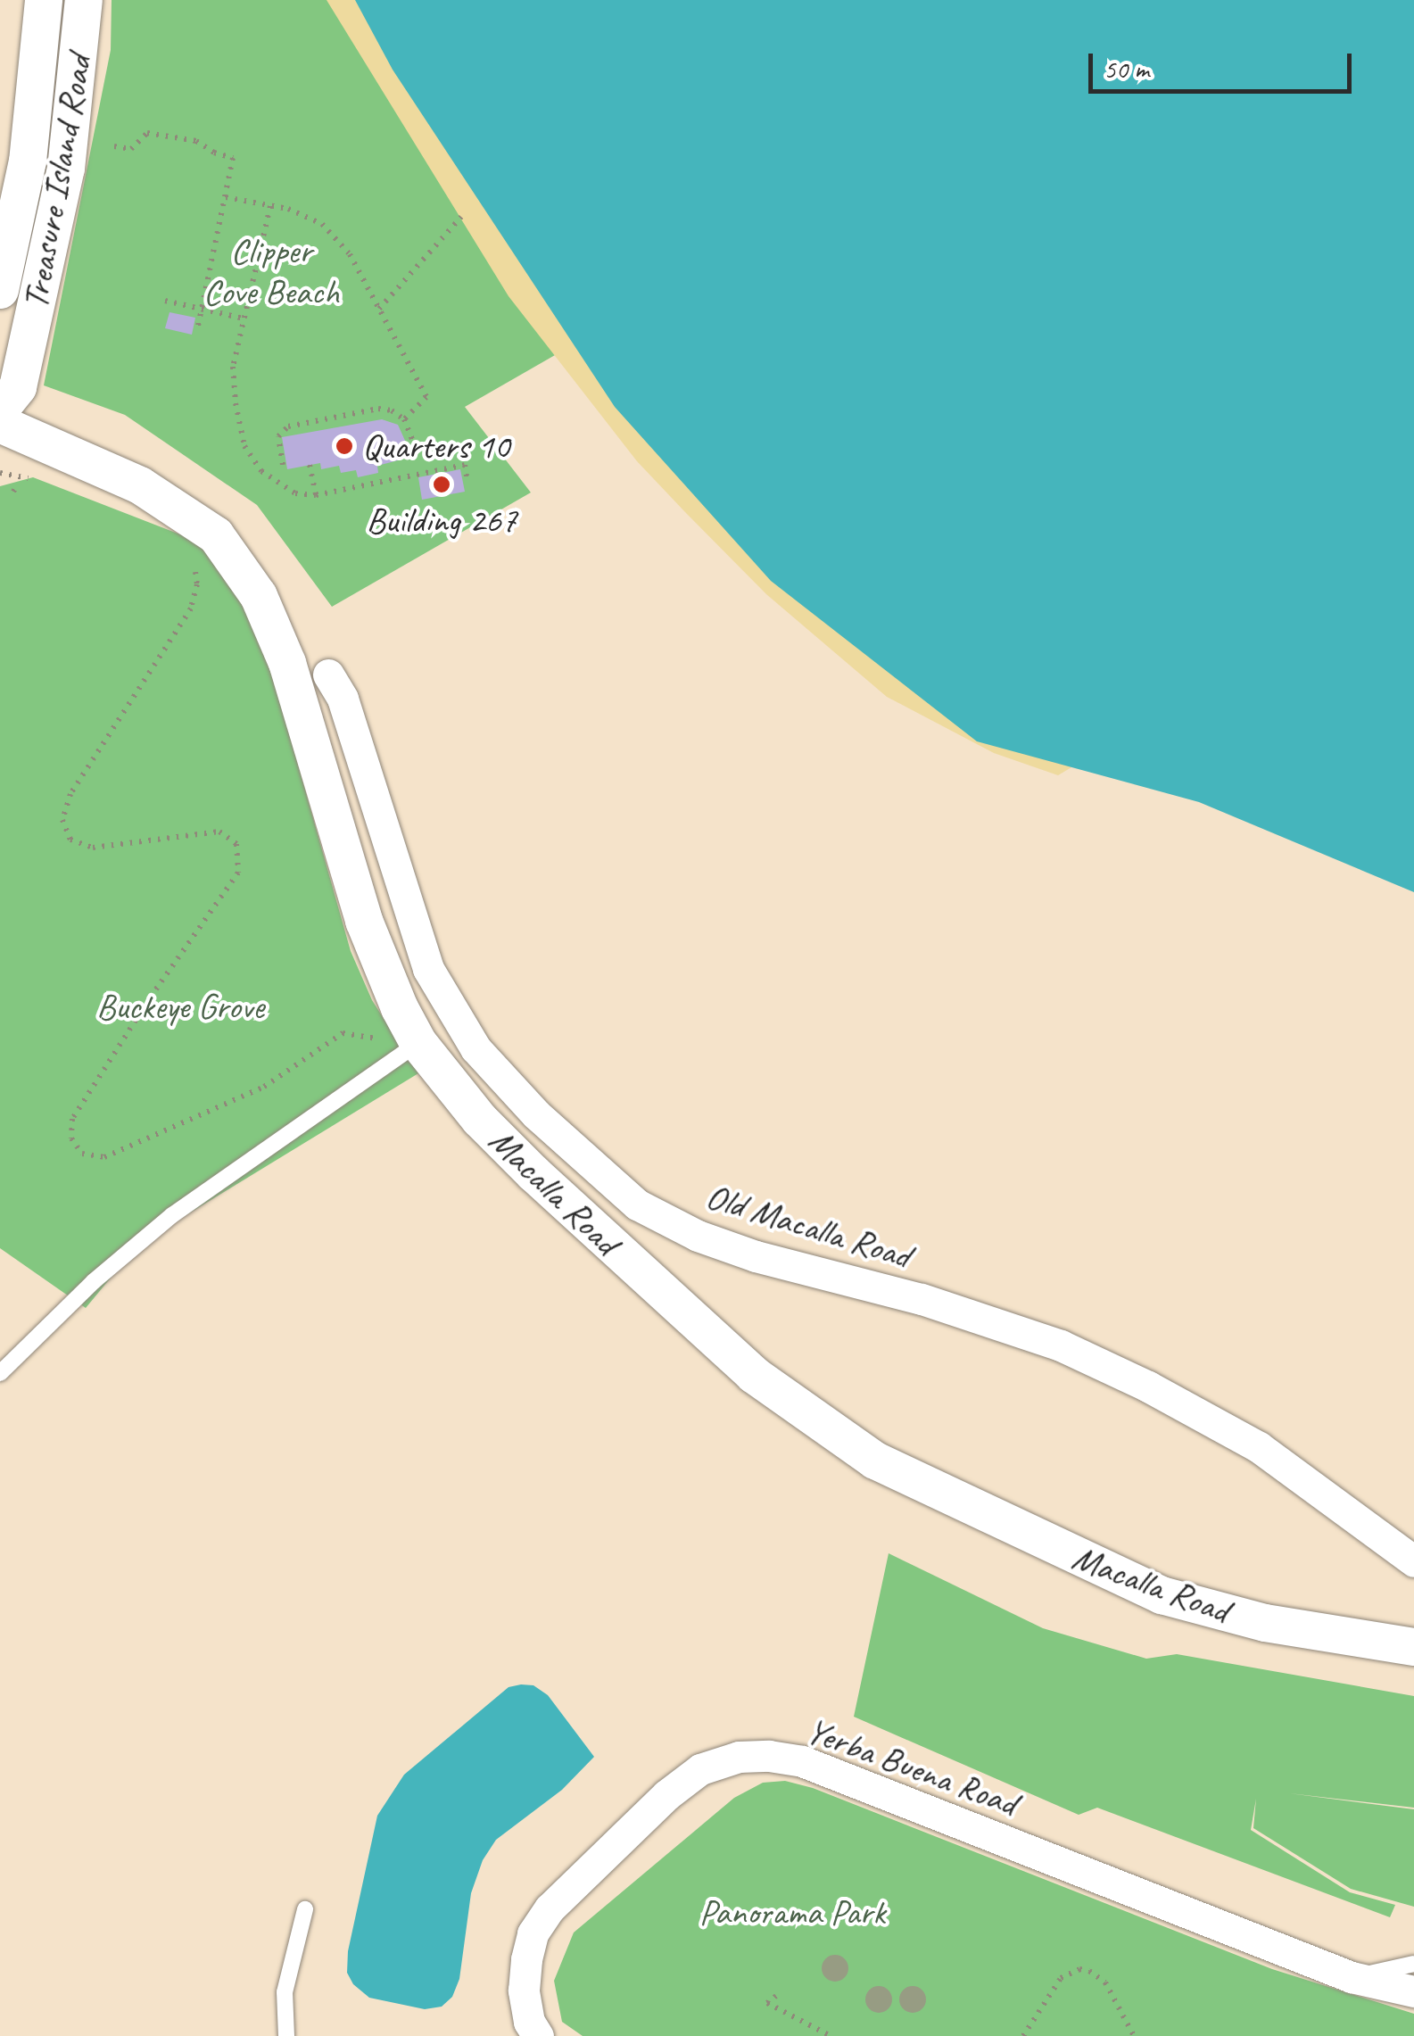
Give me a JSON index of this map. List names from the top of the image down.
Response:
{
  "streets": {
    "street": [
      "Treasure Island Road",
      "Macalla Road",
      "Old Macalla Road",
      "Yerba Buena Road"
    ]
  },
  "parks": ["Clipper Cove Beach", "Buckeye Grove", "Panorama Park"],
  "places": ["Quarters 10", "Building 267"],
  "scale_bar": "50 m"
}
